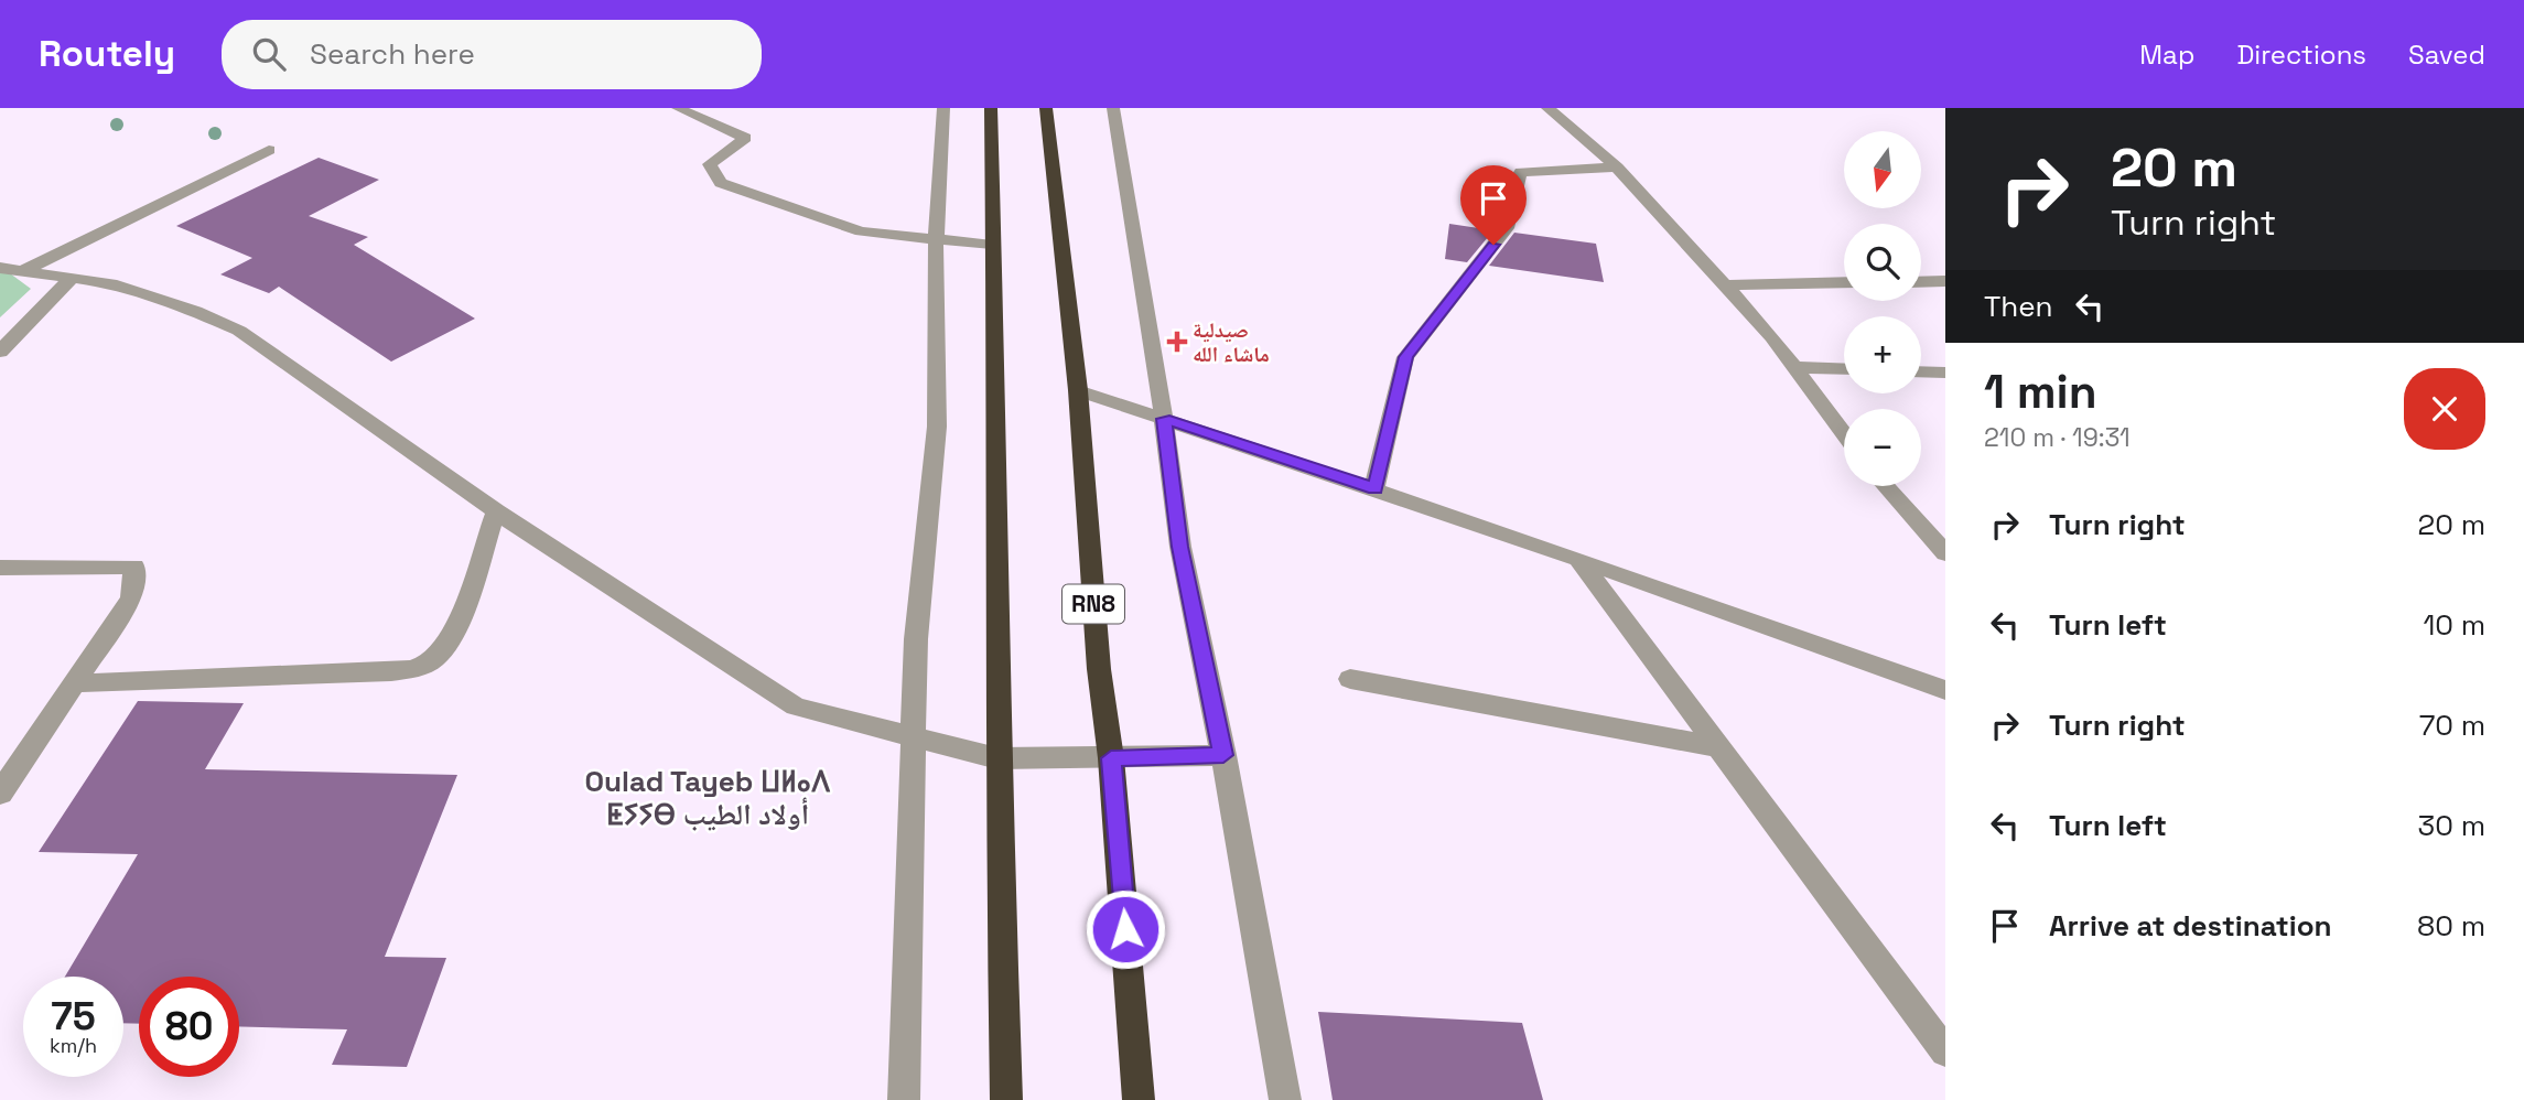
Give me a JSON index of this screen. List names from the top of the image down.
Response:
{
  "streets": {
    "highway": ["RN8"]
  },
  "districts": ["Oulad Tayeb ⵡⵍⴰⴷ ⵟⵢⵢⴱ أولاد الطيب"],
  "places": {
    "health": ["صيدلية ماشاء الله"]
  },
  "north": "bottom",
  "page": {
    "header": "Routely",
    "search": "Search here",
    "nav": ["Map", "Directions", "Saved"],
    "turn": ["20 m", "Turn right"],
    "map_buttons": ["+", "−"],
    "then": "Then",
    "heading": ["1 min", "210 m · 19:31"],
    "list": [
      {
        "name": "Turn right",
        "value": "20 m"
      },
      {
        "name": "Turn left",
        "value": "10 m"
      },
      {
        "name": "Turn right",
        "value": "70 m"
      },
      {
        "name": "Turn left",
        "value": "30 m"
      },
      {
        "name": "Arrive at destination",
        "value": "80 m"
      }
    ],
    "speed": "75 km/h",
    "limit": "80"
  }
}
